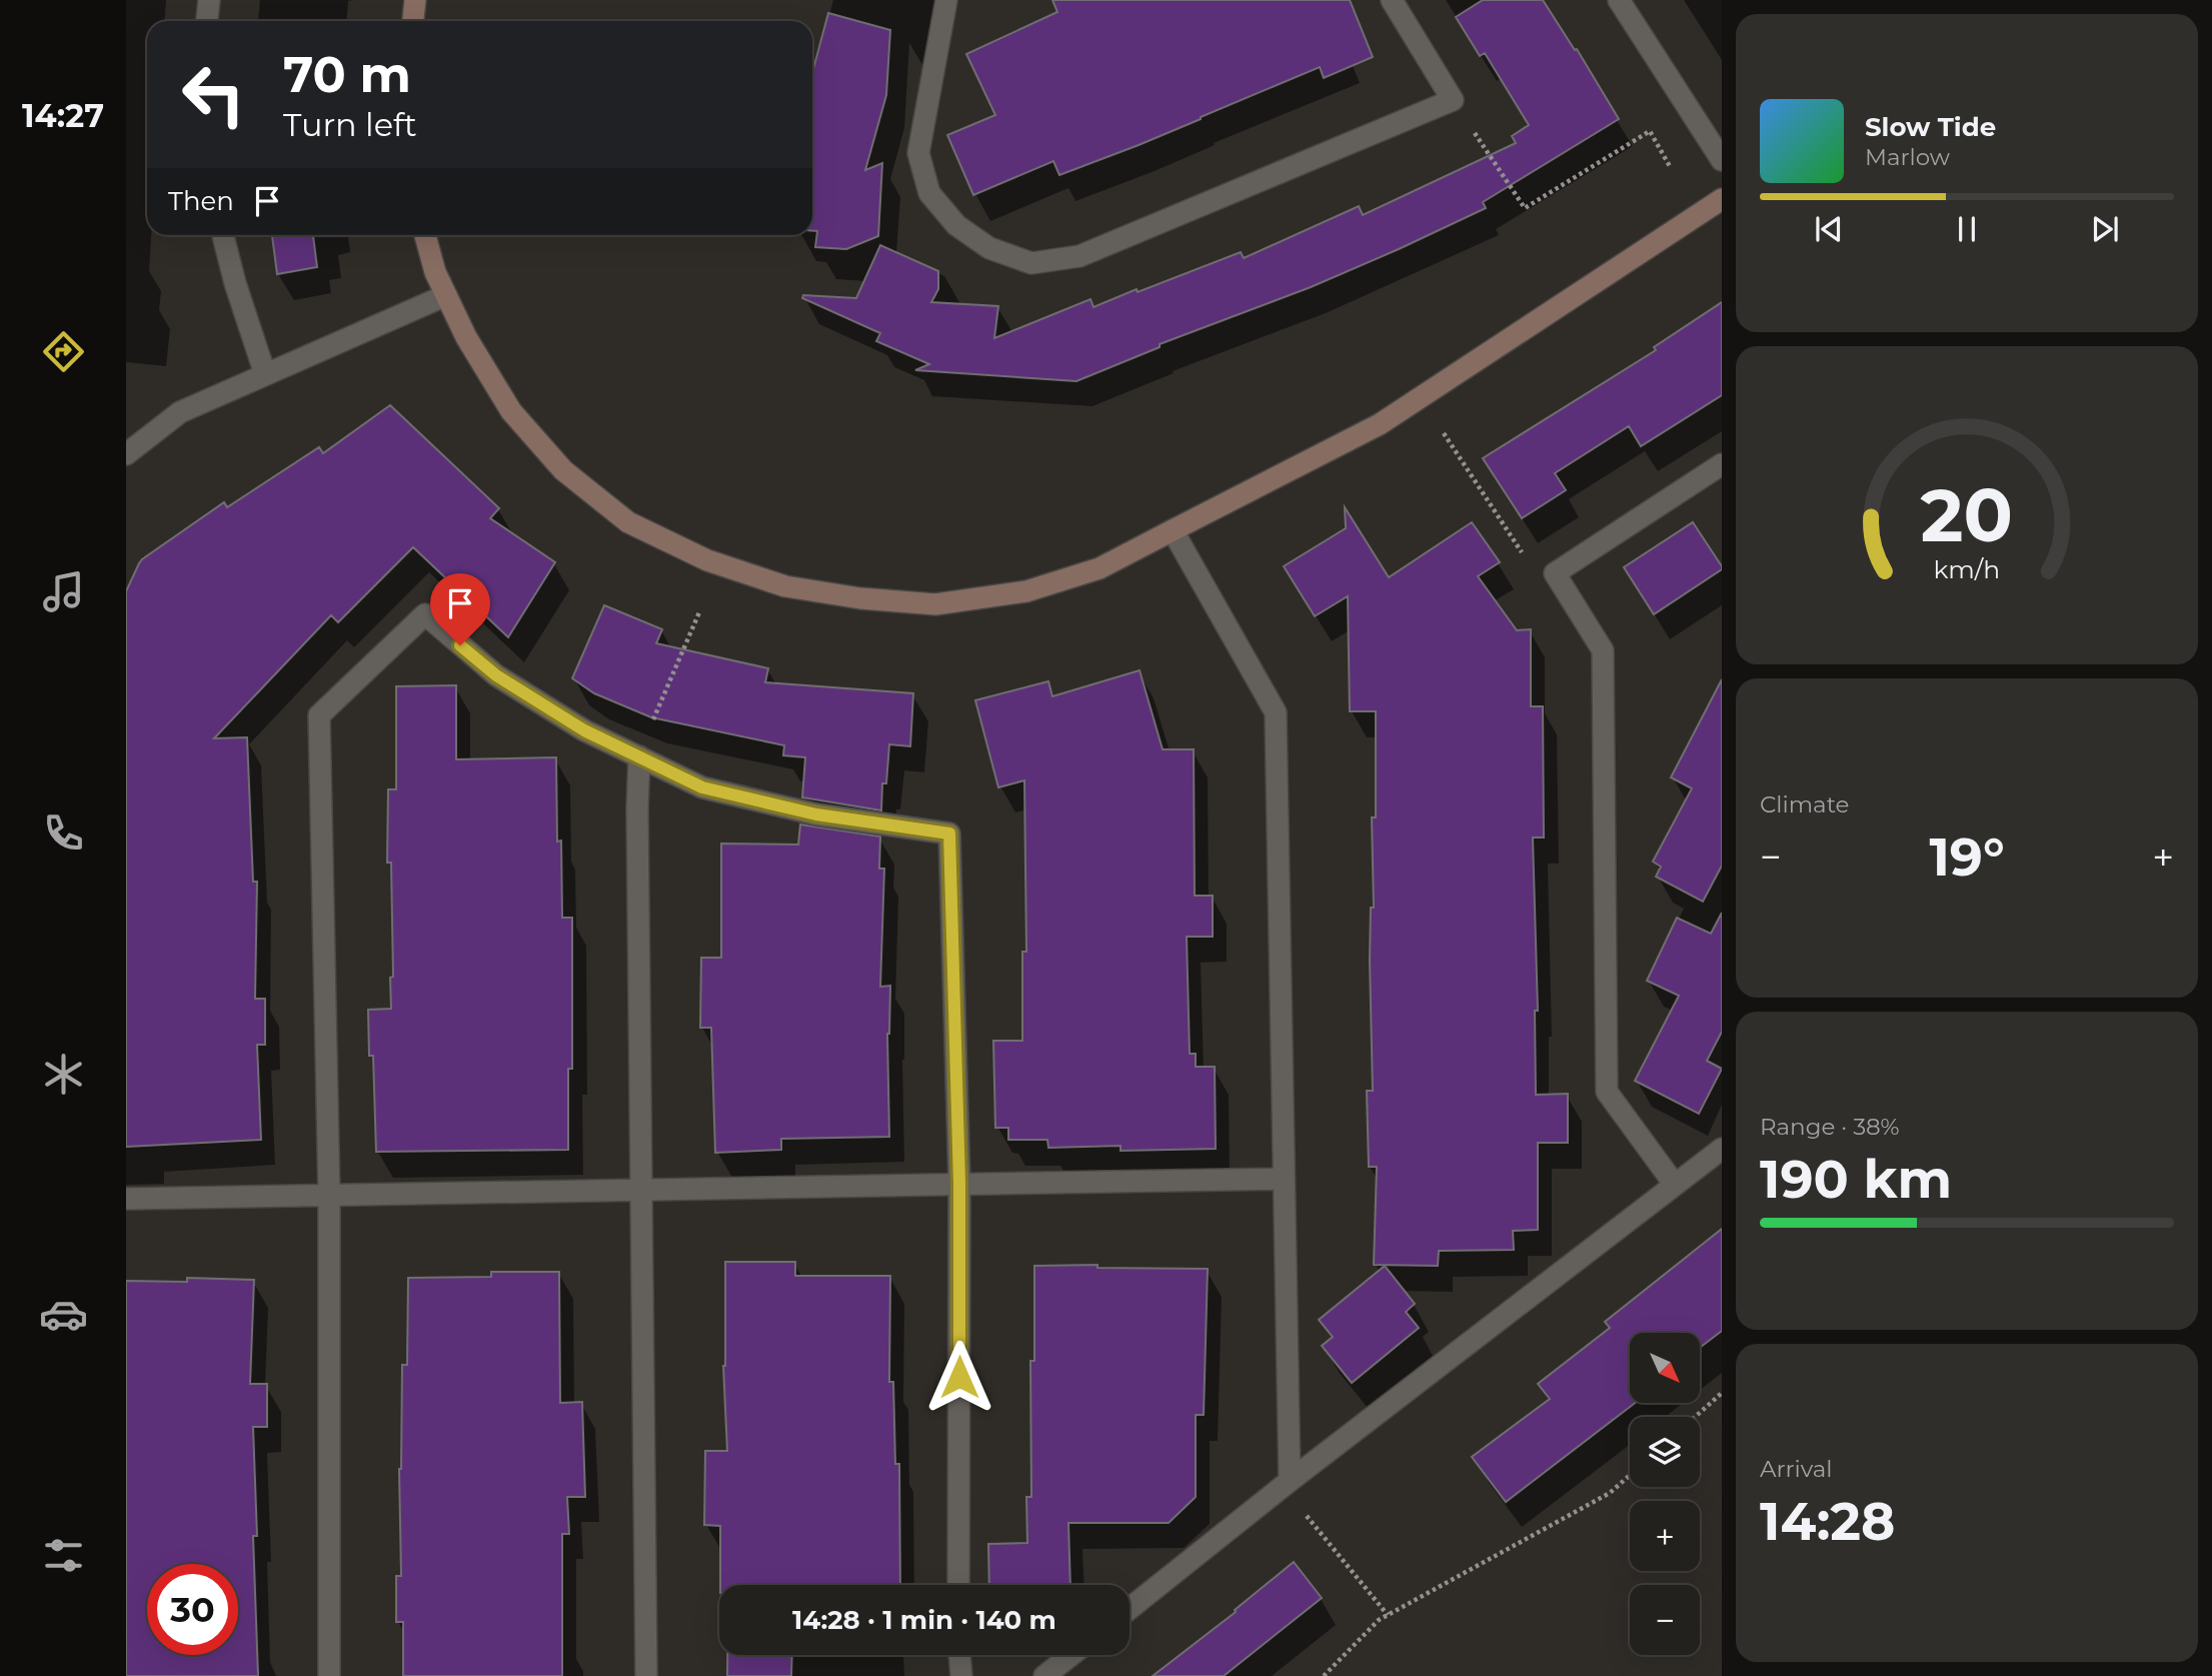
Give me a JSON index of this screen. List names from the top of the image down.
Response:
{
  "north": "bottom right",
  "page": {
    "tabs": "14:27",
    "turn": ["70 m", "Turn left"],
    "song": ["Slow Tide", "Marlow"],
    "then": "Then",
    "tile": [
      "Climate",
      ["Range · 38%", "190 km"],
      ["Arrival", "14:28"]
    ],
    "heat": ["−", "19°", "+"],
    "map_buttons": ["+", "−"],
    "limit": "30",
    "trip": "14:28 · 1 min · 140 m",
    "gauge": ["20", "km/h"]
  }
}
